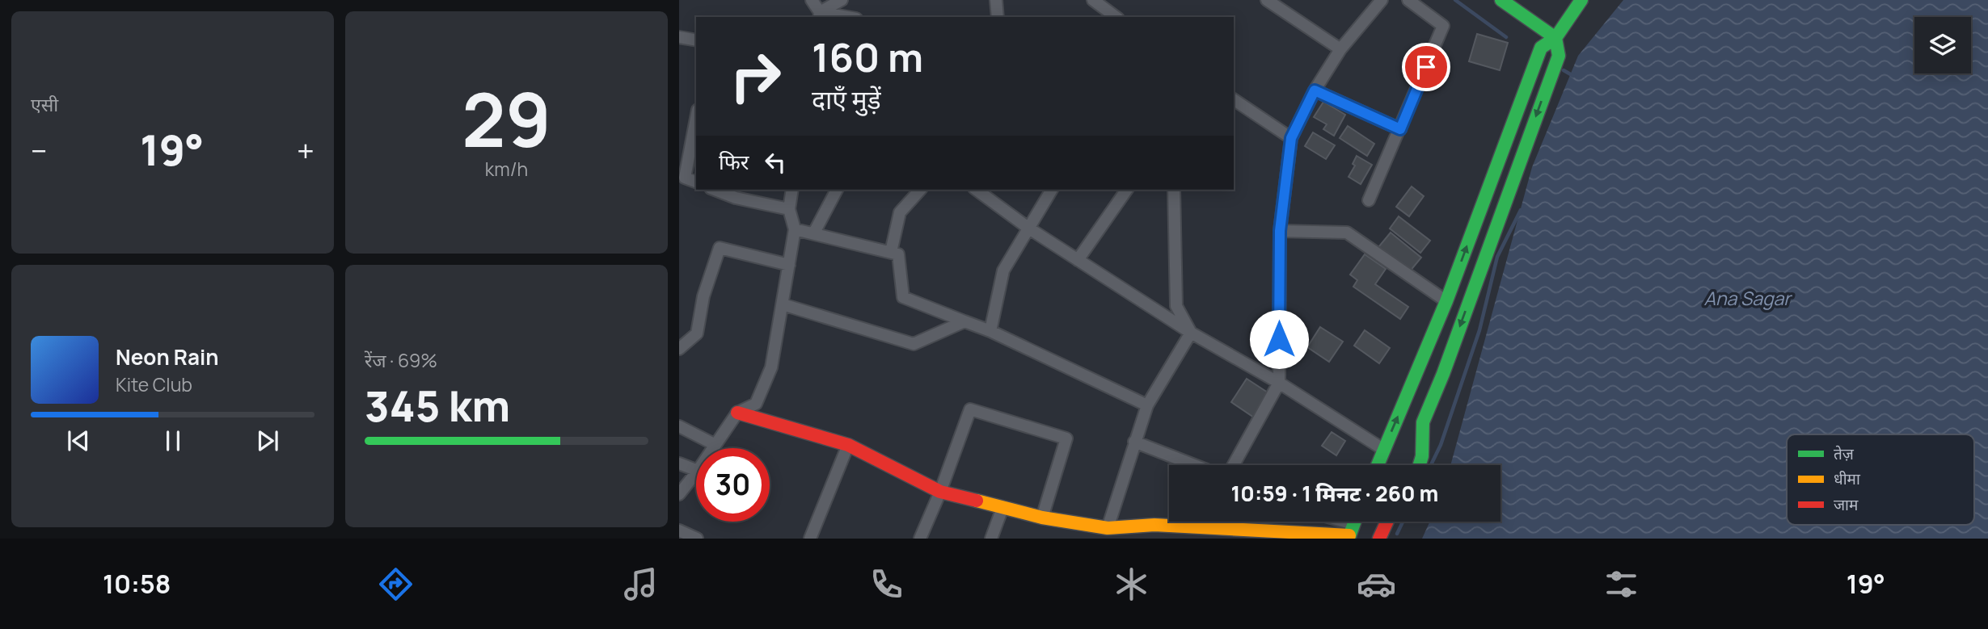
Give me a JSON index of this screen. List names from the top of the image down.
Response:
{
  "water": ["Ana Sagar"],
  "legend": ["तेज़", "धीमा", "जाम"],
  "page": {
    "tile": [
      "एसी",
      ["29", "km/h"],
      ["रेंज · 69%", "345 km"]
    ],
    "turn": ["160 m", "दाएँ मुड़ें"],
    "heat": ["−", "19°", "+"],
    "then": "फिर",
    "song": ["Neon Rain", "Kite Club"],
    "limit": "30",
    "trip": "10:59 · 1 मिनट · 260 m",
    "tabs": ["10:58", "19°"]
  }
}
